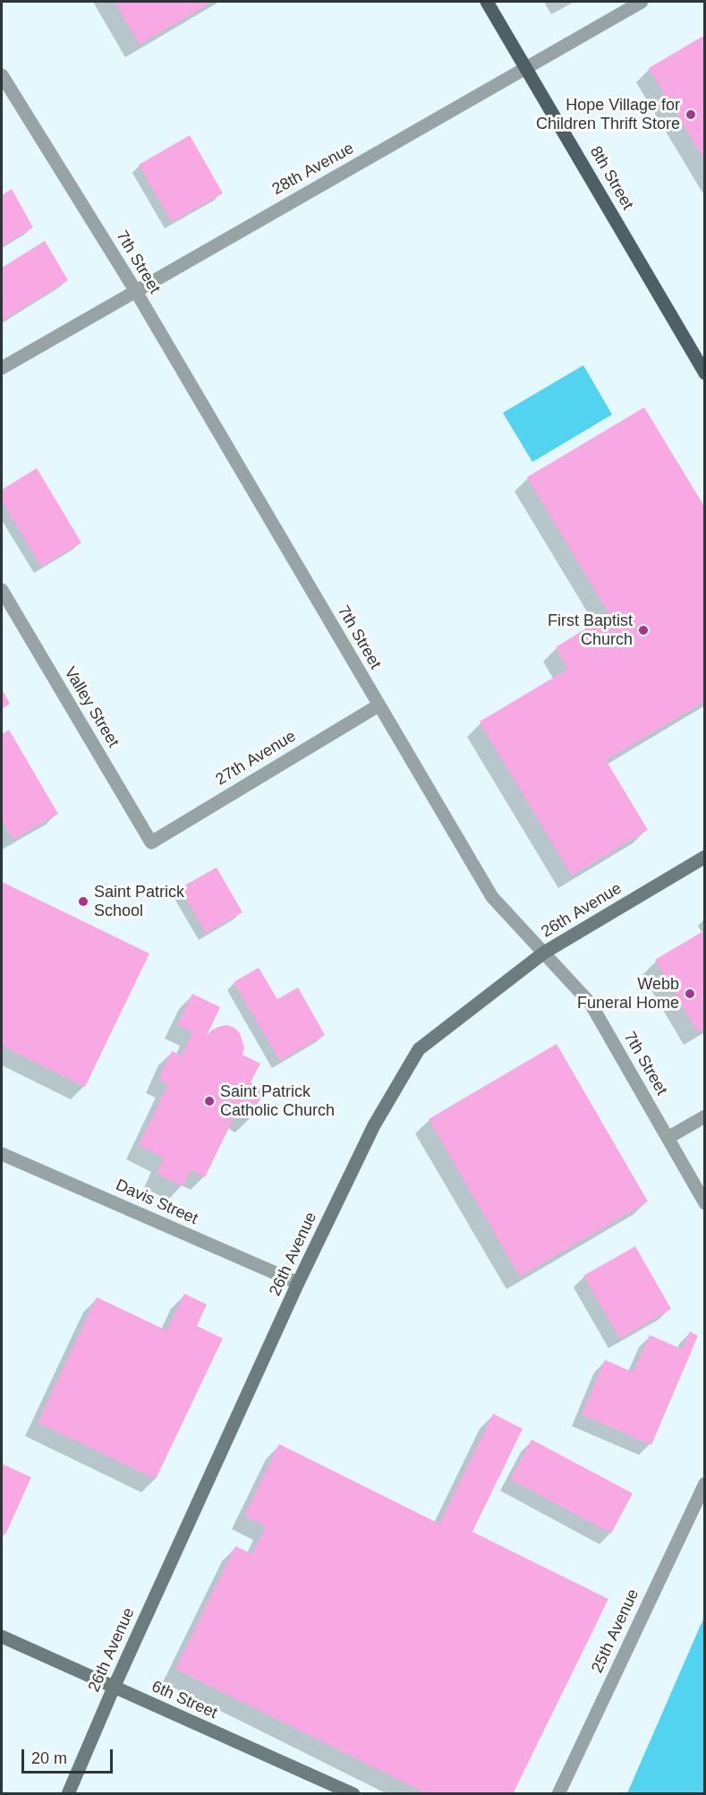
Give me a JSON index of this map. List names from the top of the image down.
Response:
{
  "streets": {
    "main road": ["8th Street"],
    "street": [
      "28th Avenue",
      "7th Street",
      "Valley Street",
      "27th Avenue",
      "26th Avenue",
      "Davis Street",
      "25th Avenue",
      "6th Street"
    ]
  },
  "crossings": [
    ["28th Avenue", "8th Street"],
    ["28th Avenue", "7th Street"],
    ["7th Street", "27th Avenue"],
    ["7th Street", "26th Avenue"],
    ["Valley Street", "27th Avenue"],
    ["26th Avenue", "Davis Street"],
    ["26th Avenue", "6th Street"]
  ],
  "places": [
    "Hope Village for Children Thrift Store",
    "First Baptist Church",
    "Saint Patrick School",
    "Webb Funeral Home",
    "Saint Patrick Catholic Church"
  ],
  "scale_bar": "20 m"
}
